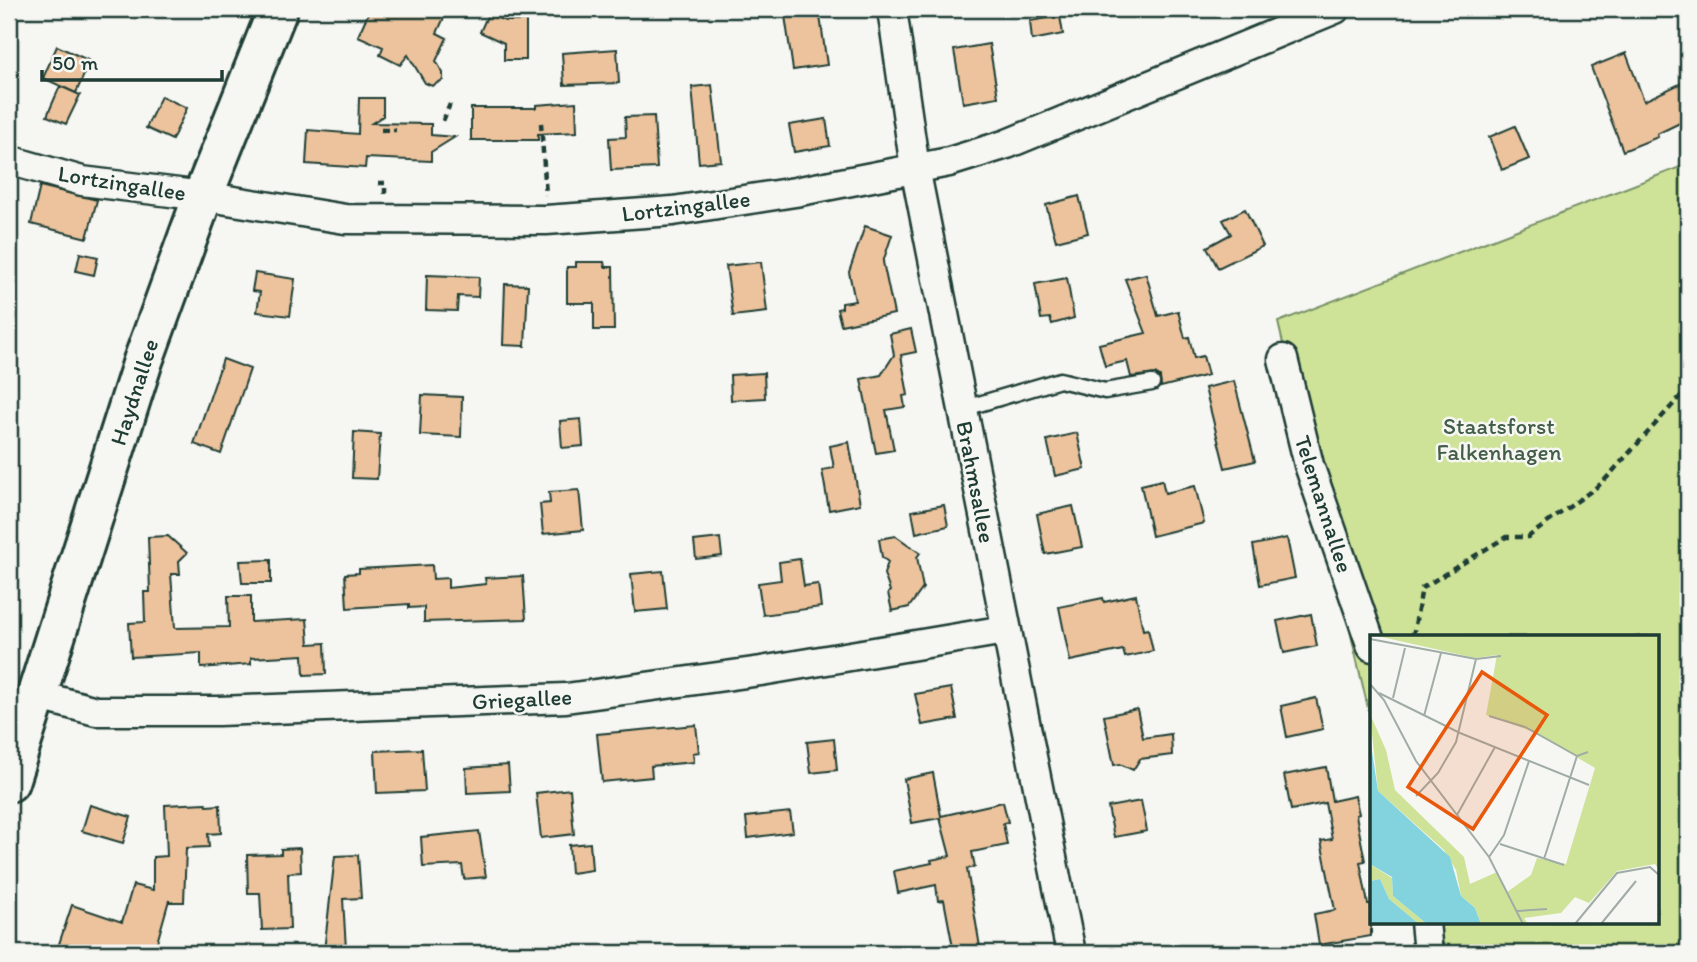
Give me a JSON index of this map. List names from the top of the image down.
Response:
{
  "streets": {
    "street": [
      "Lortzingallee",
      "Haydnallee",
      "Brahmsallee",
      "Telemannallee",
      "Griegallee"
    ]
  },
  "crossings": [
    ["Lortzingallee", "Haydnallee"],
    ["Lortzingallee", "Brahmsallee"],
    ["Haydnallee", "Griegallee"],
    ["Brahmsallee", "Griegallee"]
  ],
  "parks": ["Staatsforst Falkenhagen"],
  "scale_bar": "50 m"
}
